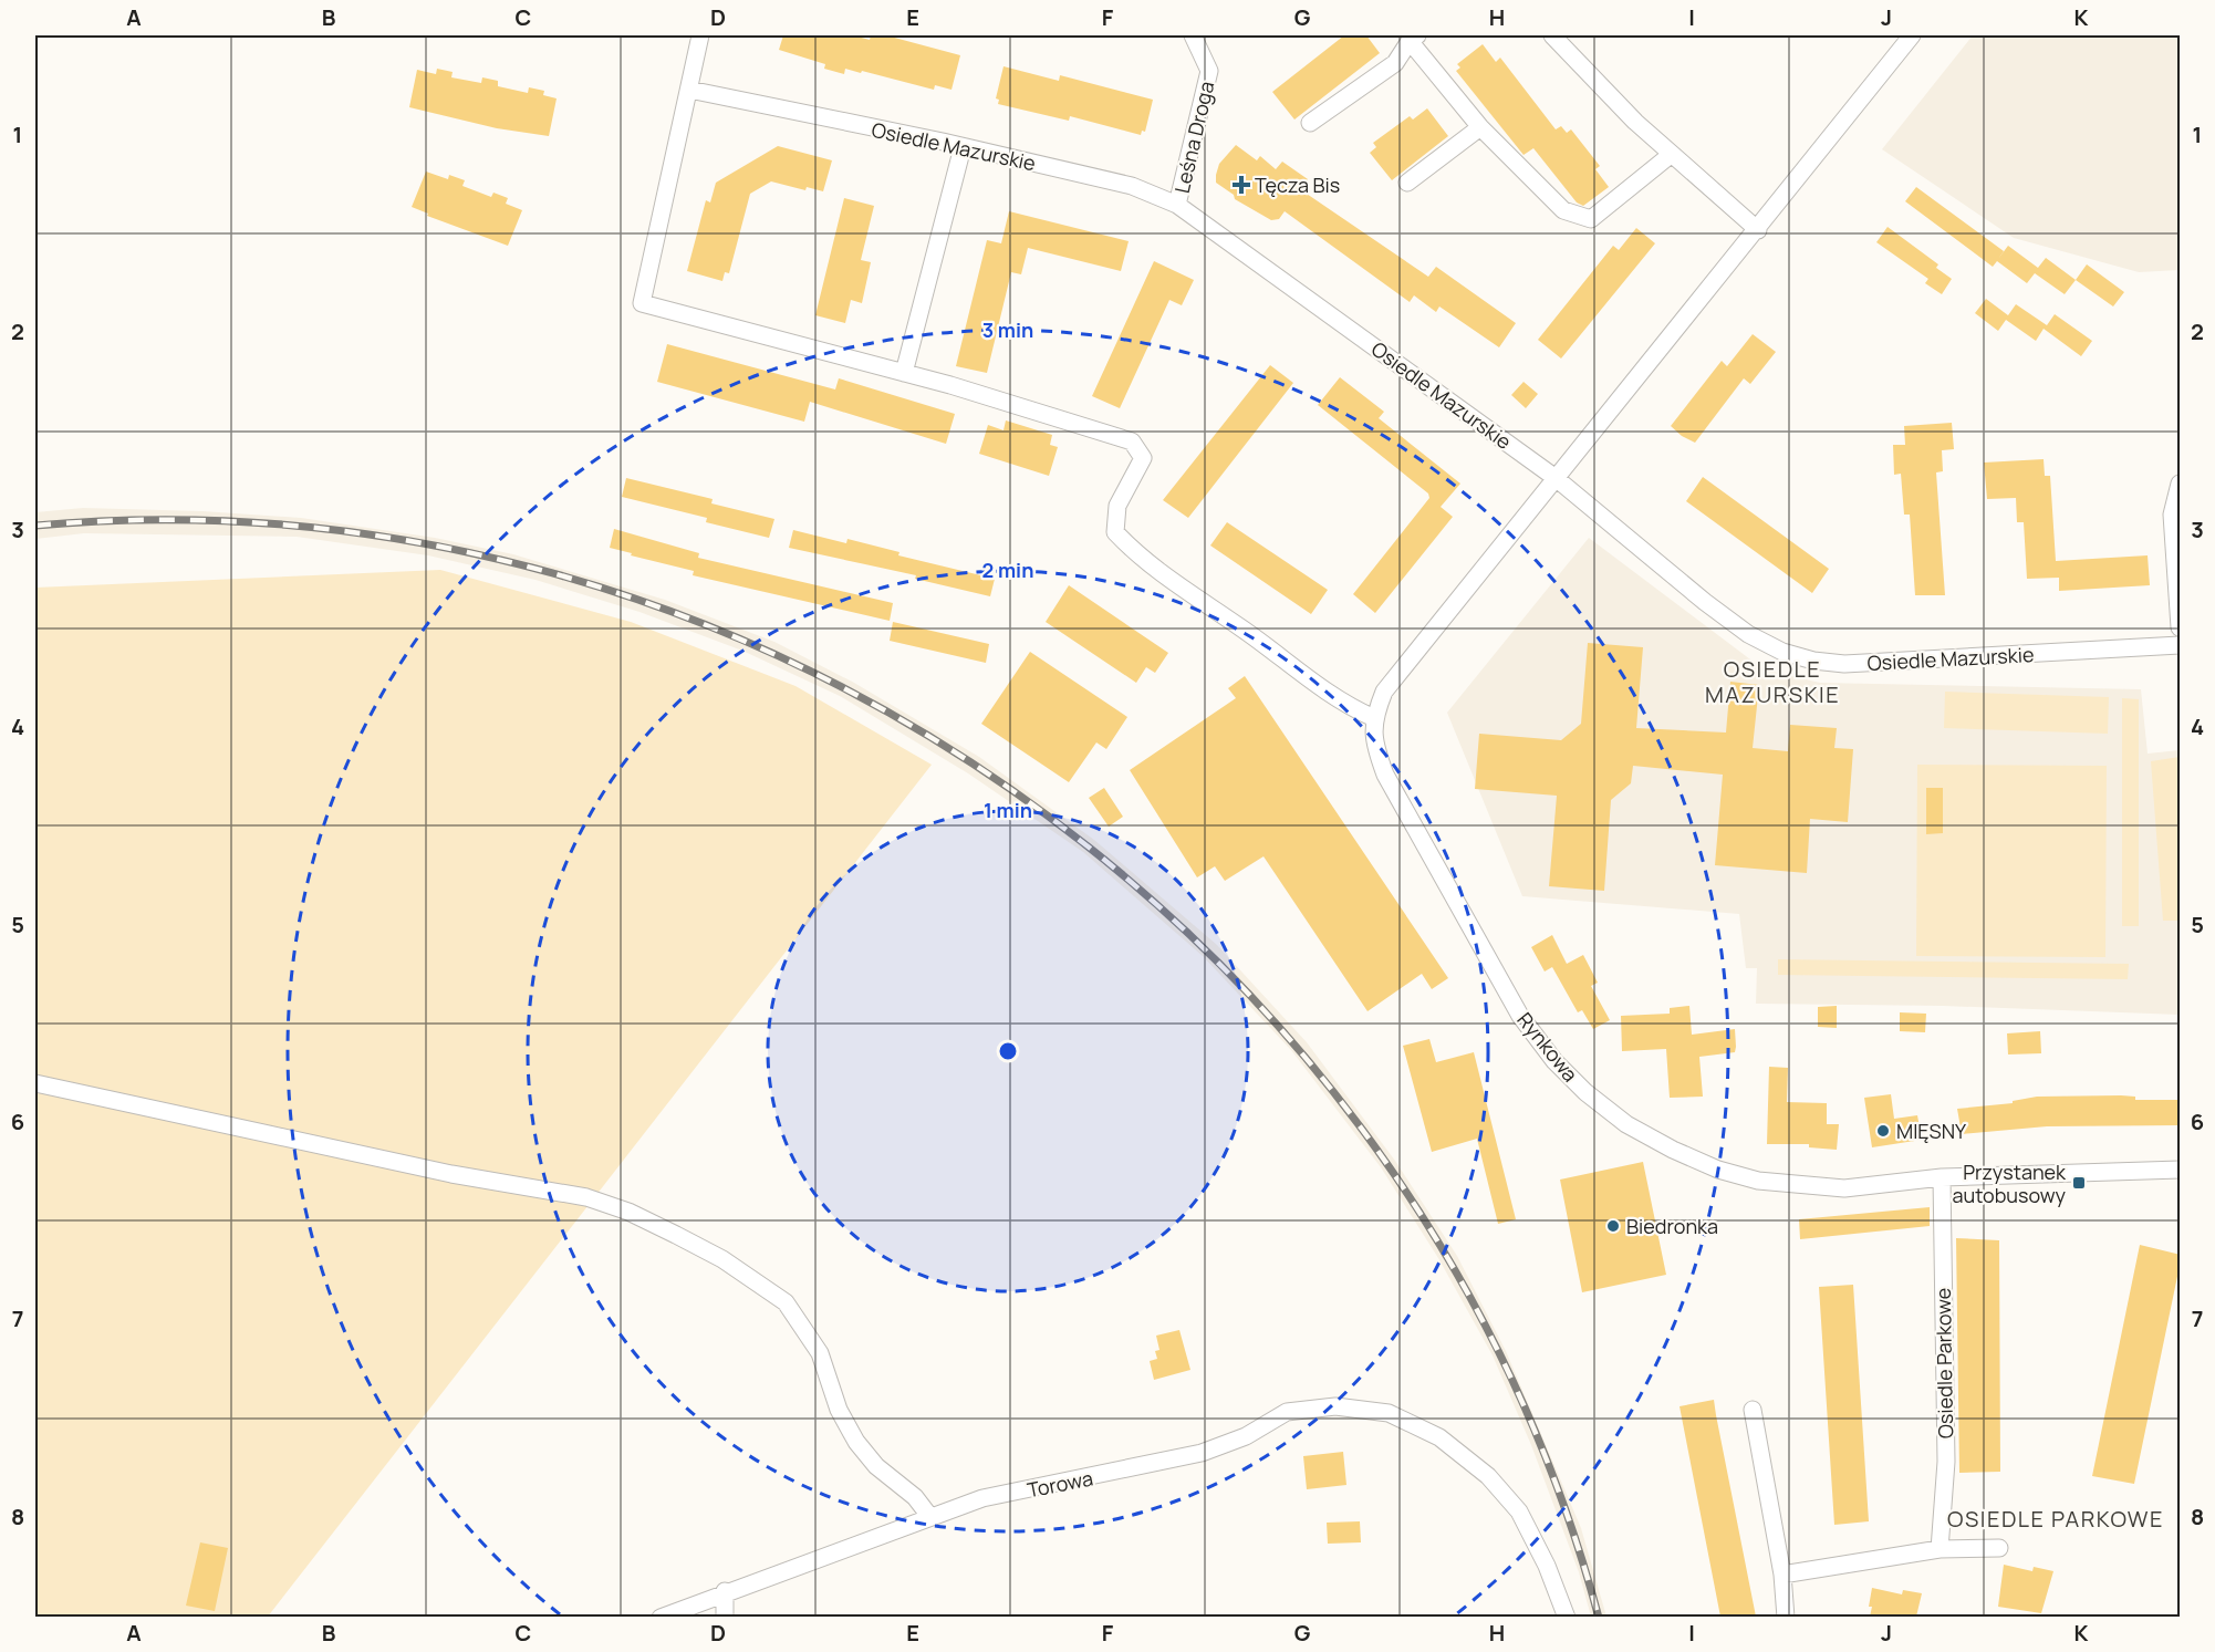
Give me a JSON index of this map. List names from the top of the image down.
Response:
{
  "streets": {
    "street": [
      "Leśna Droga",
      "Osiedle Mazurskie",
      "Rynkowa",
      "Osiedle Parkowe",
      "Torowa"
    ]
  },
  "crossings": [
    ["Leśna Droga", "Osiedle Mazurskie"],
    ["Osiedle Mazurskie", "Rynkowa"],
    ["Rynkowa", "Osiedle Parkowe"]
  ],
  "districts": ["OSIEDLE MAZURSKIE", "OSIEDLE PARKOWE"],
  "places": {
    "health": ["Tęcza Bis"],
    "other": ["MIĘSNY", "Biedronka"],
    "transit": ["Przystanek autobusowy"]
  },
  "grid": {
    "columns": [
      "A",
      "B",
      "C",
      "D",
      "E",
      "F",
      "G",
      "H",
      "I",
      "J",
      "K"
    ],
    "rows": [
      "1",
      "2",
      "3",
      "4",
      "5",
      "6",
      "7",
      "8"
    ]
  },
  "rings": ["3 min", "2 min", "1 min"]
}
